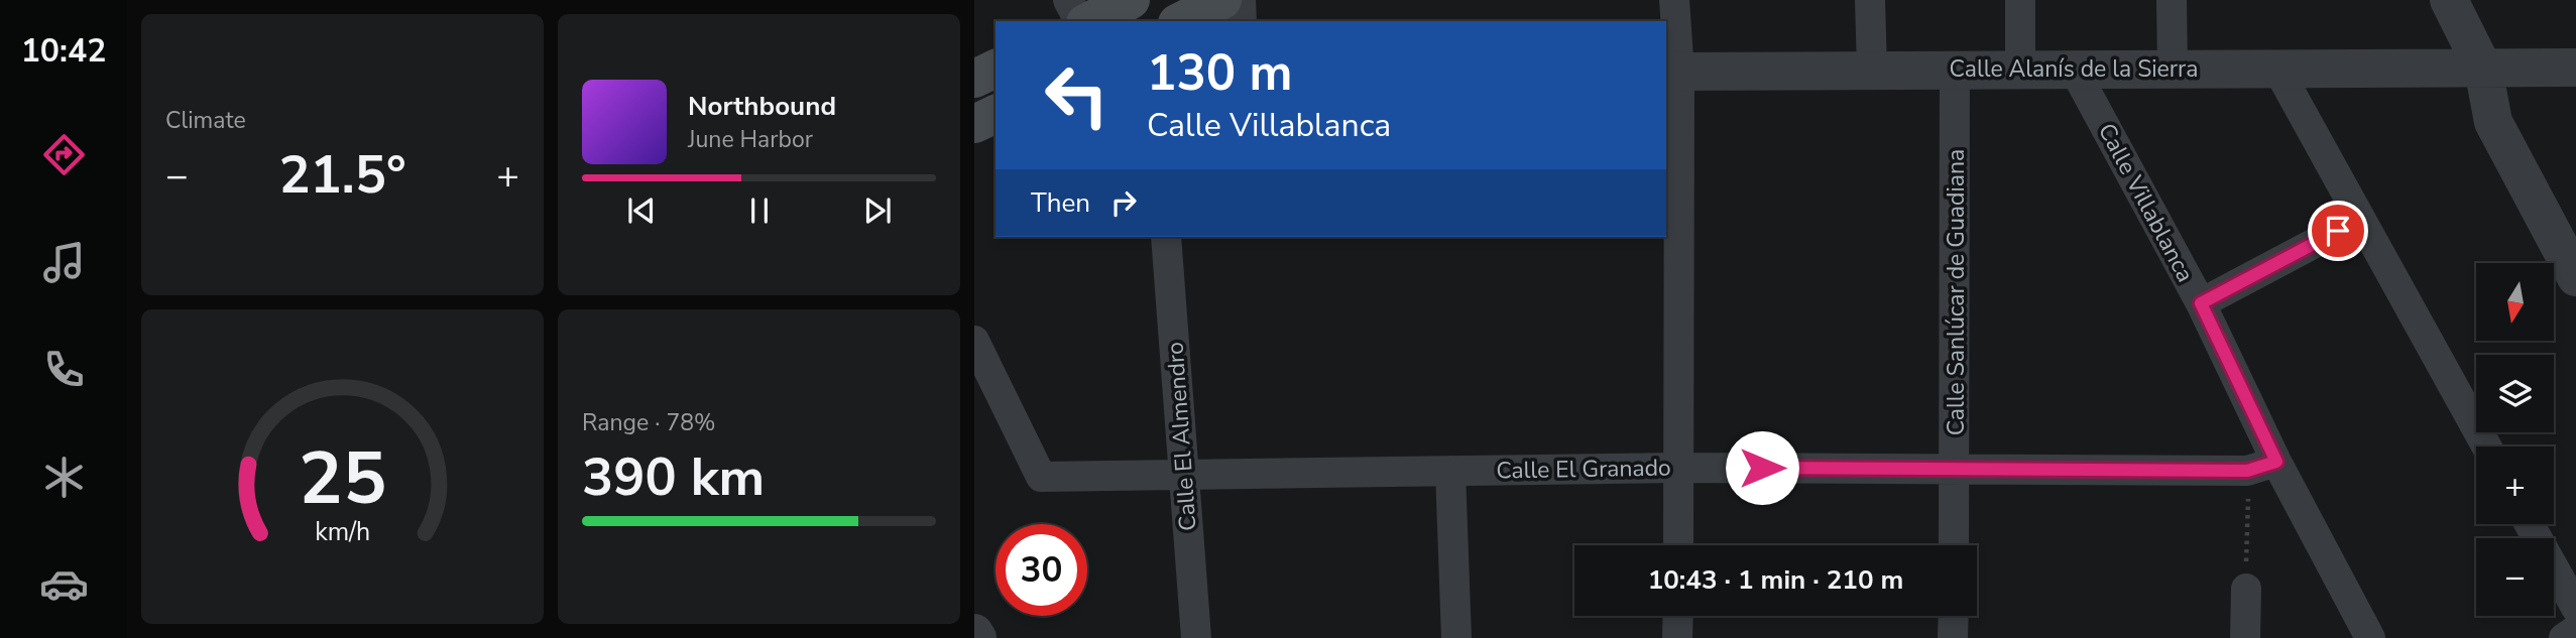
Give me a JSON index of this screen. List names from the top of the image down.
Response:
{
  "streets": {
    "street": [
      "Calle Alanís de la Sierra",
      "Calle Villablanca",
      "Calle Sanlúcar de Guadiana",
      "Calle El Almendro",
      "Calle El Granado"
    ]
  },
  "crossings": [
    ["Calle Alanís de la Sierra", "Calle Villablanca"],
    ["Calle Alanís de la Sierra", "Calle Sanlúcar de Guadiana"],
    ["Calle Villablanca", "Calle El Granado"],
    ["Calle Sanlúcar de Guadiana", "Calle El Granado"],
    ["Calle El Almendro", "Calle El Granado"]
  ],
  "north": "bottom",
  "page": {
    "tabs": "10:42",
    "tile": [
      "Climate",
      ["Range · 78%", "390 km"]
    ],
    "turn": ["130 m", "Calle Villablanca"],
    "song": ["Northbound", "June Harbor"],
    "heat": ["−", "21.5°", "+"],
    "then": "Then",
    "map_buttons": ["+", "−"],
    "limit": "30",
    "trip": "10:43 · 1 min · 210 m",
    "gauge": ["25", "km/h"]
  }
}
